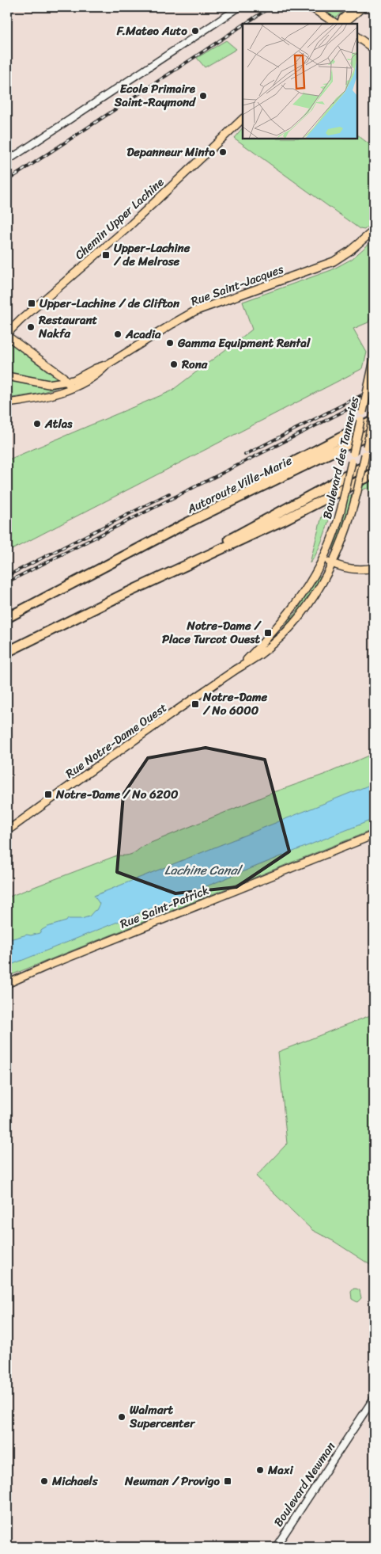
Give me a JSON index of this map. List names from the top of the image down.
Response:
{
  "streets": {
    "highway": ["Autoroute Ville-Marie"],
    "main road": [
      "Chemin Upper Lachine",
      "Rue Saint-Jacques",
      "Boulevard des Tanneries",
      "Rue Notre-Dame Ouest",
      "Rue Saint-Patrick"
    ],
    "street": ["Boulevard Newman"]
  },
  "crossings": [
    ["Boulevard des Tanneries", "Rue Notre-Dame Ouest"]
  ],
  "water": ["Lachine Canal"],
  "places": {
    "other": [
      "F.Mateo Auto",
      "Ecole Primaire Saint-Raymond",
      "Depanneur Minto",
      "Restaurant Nakfa",
      "Acadia",
      "Gamma Equipment Rental",
      "Rona",
      "Atlas",
      "Walmart Supercenter",
      "Maxi",
      "Michaels"
    ],
    "transit": [
      "Upper-Lachine / de Melrose",
      "Upper-Lachine / de Clifton",
      "Notre-Dame / Place Turcot Ouest",
      "Notre-Dame / No 6000",
      "Notre-Dame / No 6200",
      "Newman / Provigo"
    ]
  }
}
